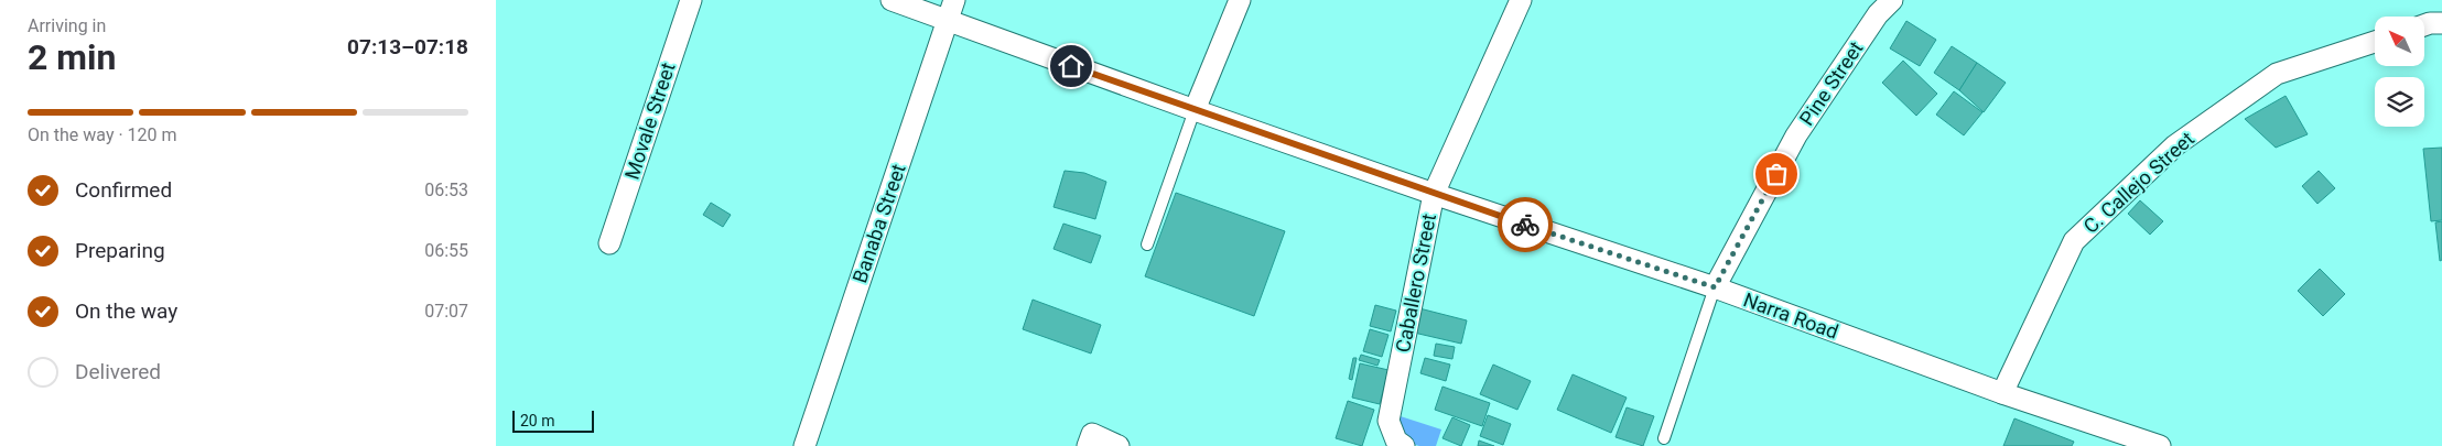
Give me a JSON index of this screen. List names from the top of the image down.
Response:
{
  "streets": {
    "street": [
      "Pine Street",
      "Movale Street",
      "C. Callejo Street",
      "Banaba Street",
      "Caballero Street",
      "Narra Road"
    ]
  },
  "crossings": [
    ["Pine Street", "Narra Road"],
    ["C. Callejo Street", "Narra Road"],
    ["Banaba Street", "Narra Road"],
    ["Caballero Street", "Narra Road"]
  ],
  "scale_bar": "20 m",
  "north": "top left",
  "page": {
    "heading": ["2 min", "Arriving in", "07:13–07:18"],
    "bar": "On the way · 120 m",
    "list": [
      ["Confirmed", "06:53"],
      ["Preparing", "06:55"],
      ["On the way", "07:07"],
      "Delivered"
    ],
    "scale": "20 m"
  }
}
